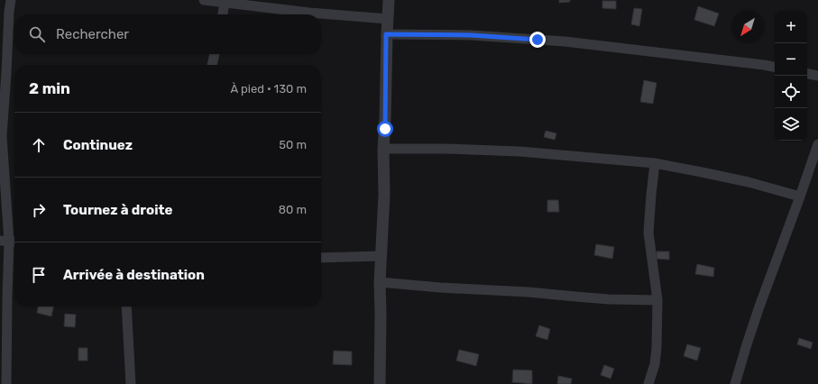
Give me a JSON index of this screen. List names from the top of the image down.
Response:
{
  "north": "bottom left",
  "page": {
    "map_buttons": ["+", "−"],
    "search": "Rechercher",
    "heading": ["2 min", "À pied · 130 m"],
    "list": [
      ["Continuez", "50 m"],
      ["Tournez à droite", "80 m"],
      "Arrivée à destination"
    ]
  }
}
